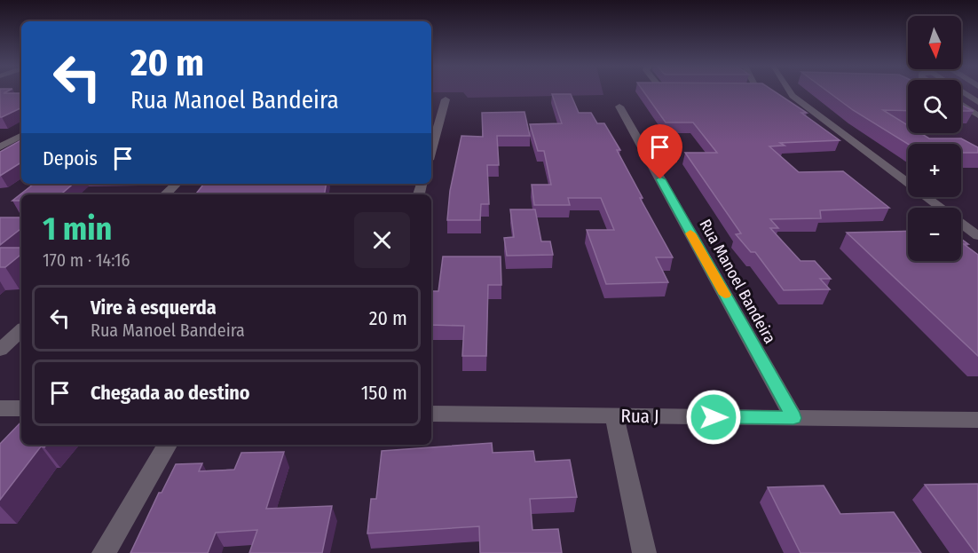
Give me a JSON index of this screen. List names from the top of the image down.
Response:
{
  "streets": {
    "street": ["Rua Manoel Bandeira", "Rua J"]
  },
  "crossings": [
    ["Rua Manoel Bandeira", "Rua J"]
  ],
  "north": "bottom",
  "page": {
    "map_buttons": ["+", "−"],
    "turn": ["20 m", "Rua Manoel Bandeira"],
    "then": "Depois",
    "heading": ["1 min", "170 m · 14:16"],
    "list": [
      {
        "name": "Vire à esquerda",
        "note": "Rua Manoel Bandeira",
        "value": "20 m"
      },
      {
        "name": "Chegada ao destino",
        "value": "150 m"
      }
    ]
  }
}
